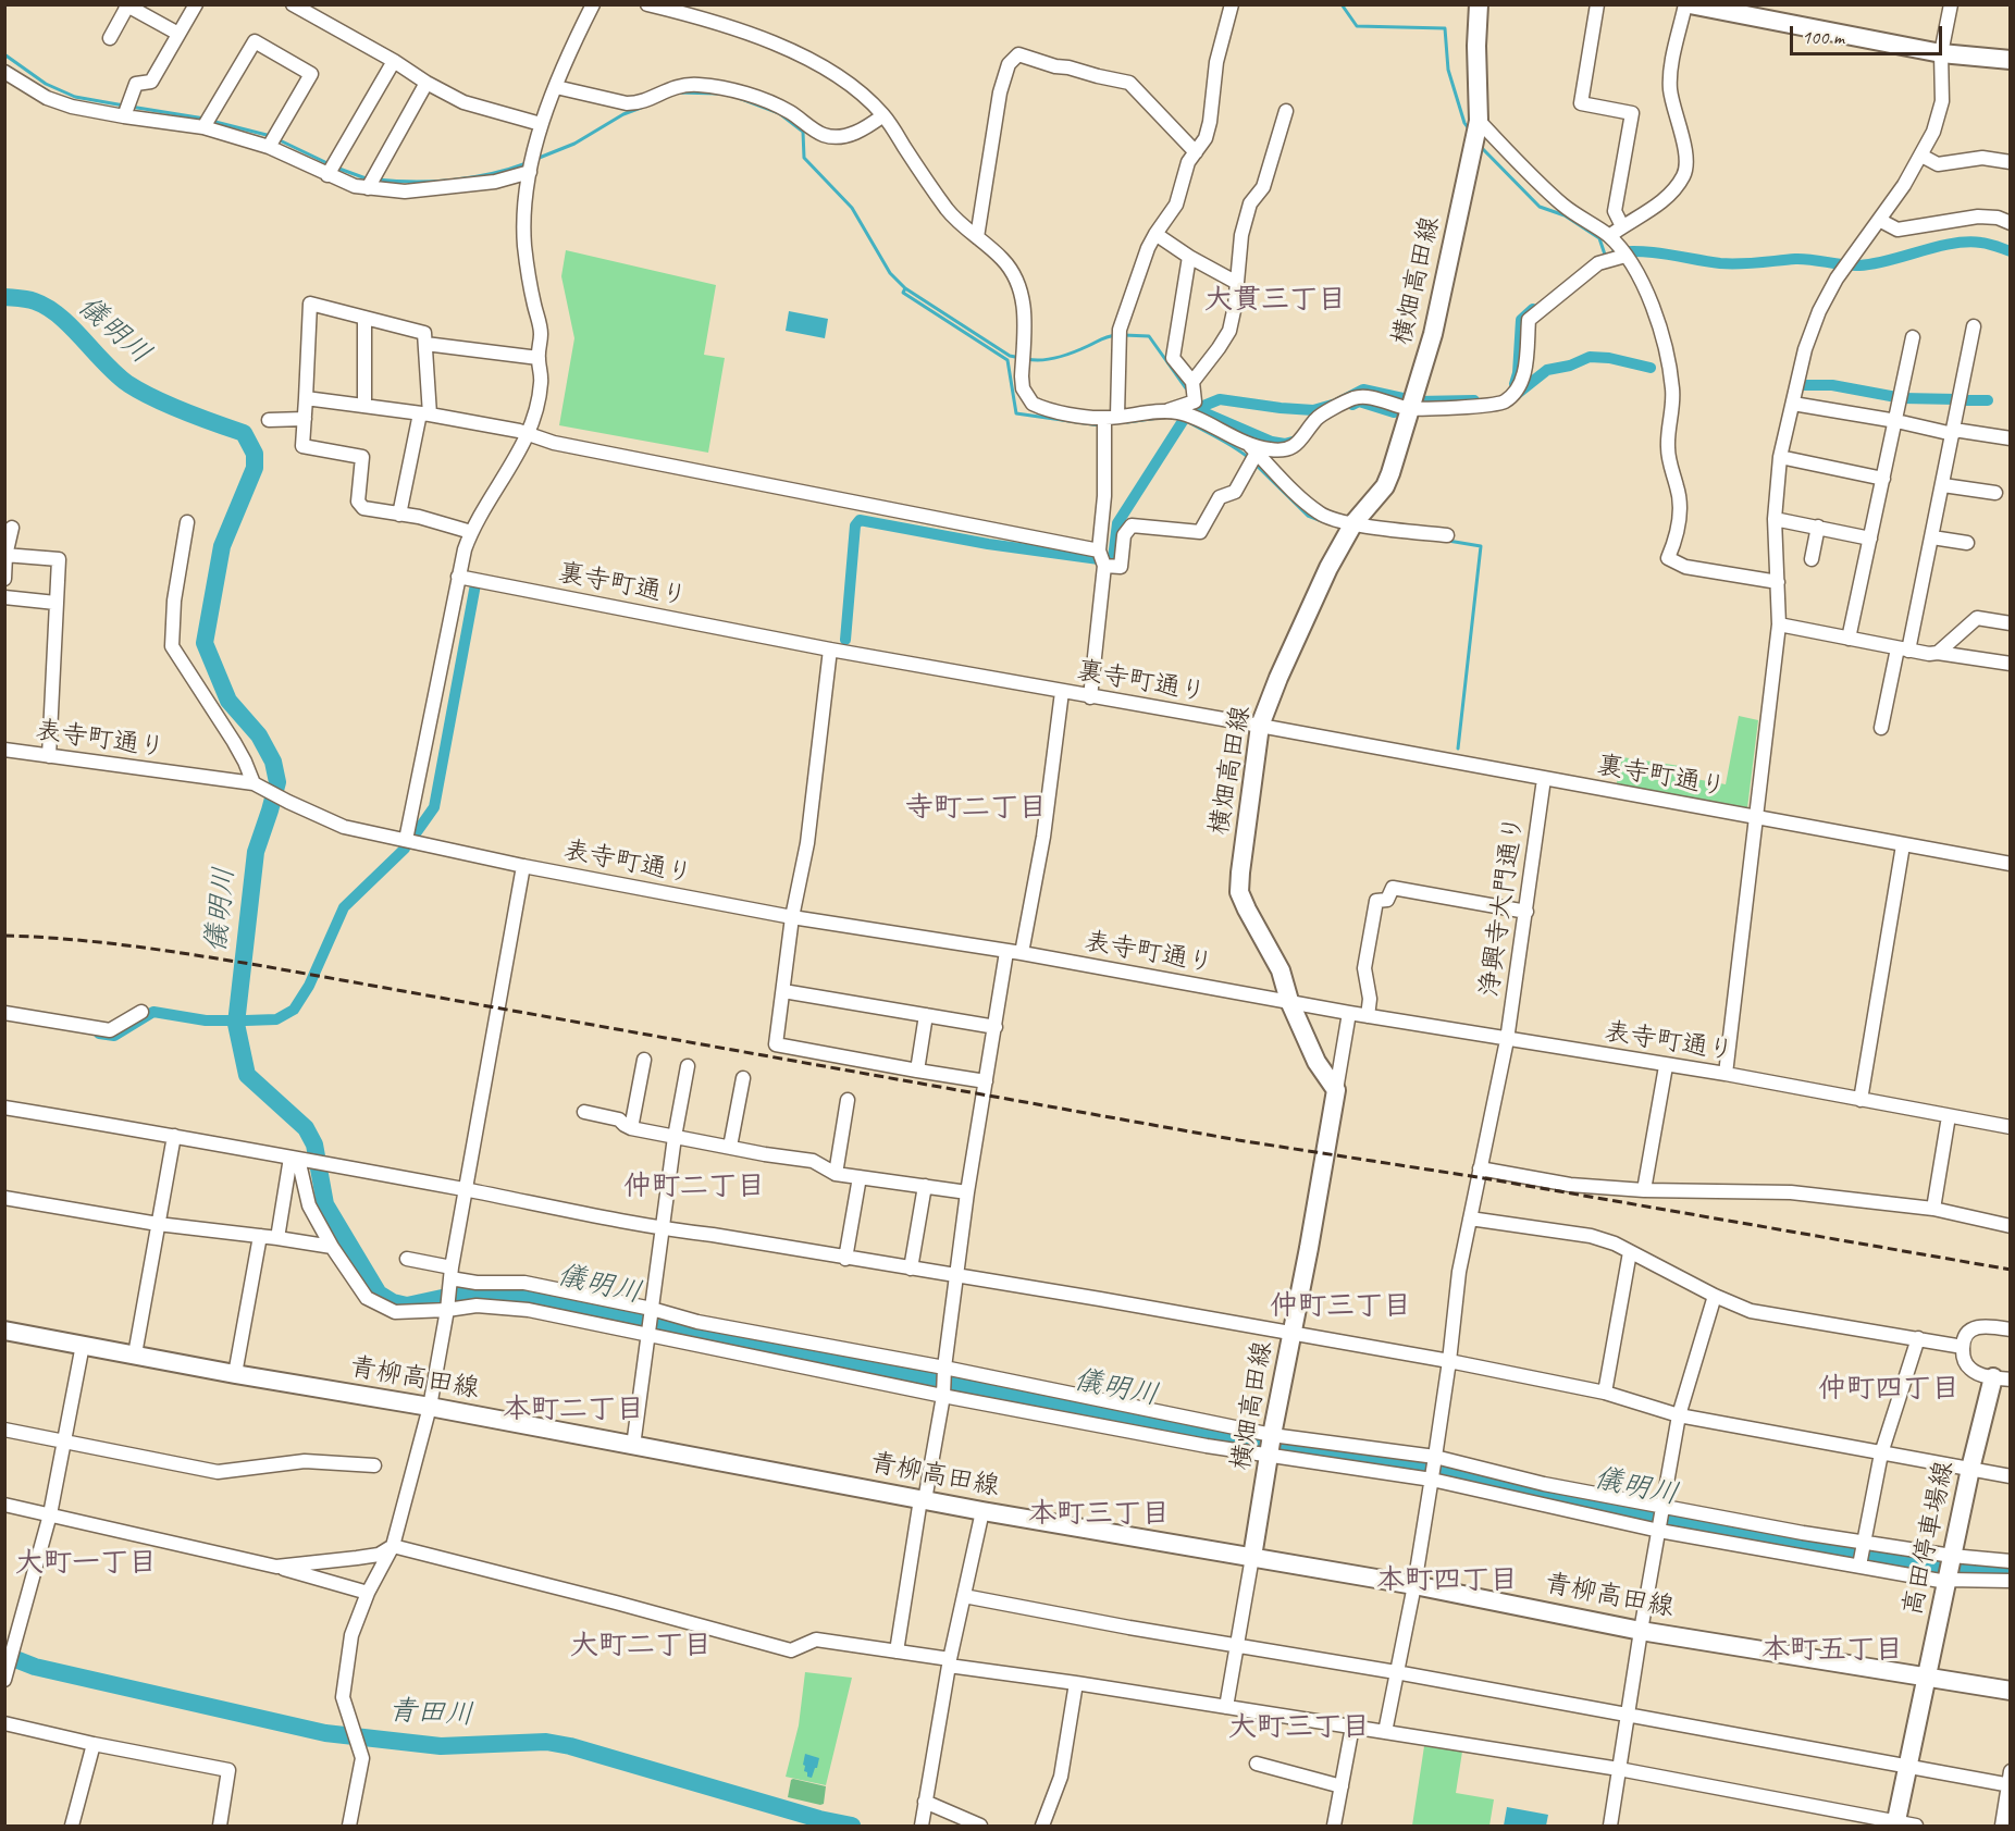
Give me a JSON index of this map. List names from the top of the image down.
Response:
{
  "streets": {
    "main road": ["横畑高田線", "青柳高田線", "高田停車場線"],
    "street": ["裏寺町通り", "表寺町通り", "浄興寺大門通り"]
  },
  "crossings": [
    ["横畑高田線", "裏寺町通り"],
    ["横畑高田線", "表寺町通り"],
    ["横畑高田線", "青柳高田線"],
    ["裏寺町通り", "浄興寺大門通り"],
    ["表寺町通り", "浄興寺大門通り"],
    ["浄興寺大門通り", "青柳高田線"],
    ["青柳高田線", "高田停車場線"]
  ],
  "districts": [
    "大貫三丁目",
    "寺町二丁目",
    "仲町二丁目",
    "仲町三丁目",
    "仲町四丁目",
    "本町二丁目",
    "本町三丁目",
    "大町一丁目",
    "本町四丁目",
    "大町二丁目",
    "本町五丁目",
    "大町三丁目"
  ],
  "water": ["儀明川", "青田川"],
  "scale_bar": "100 m"
}
